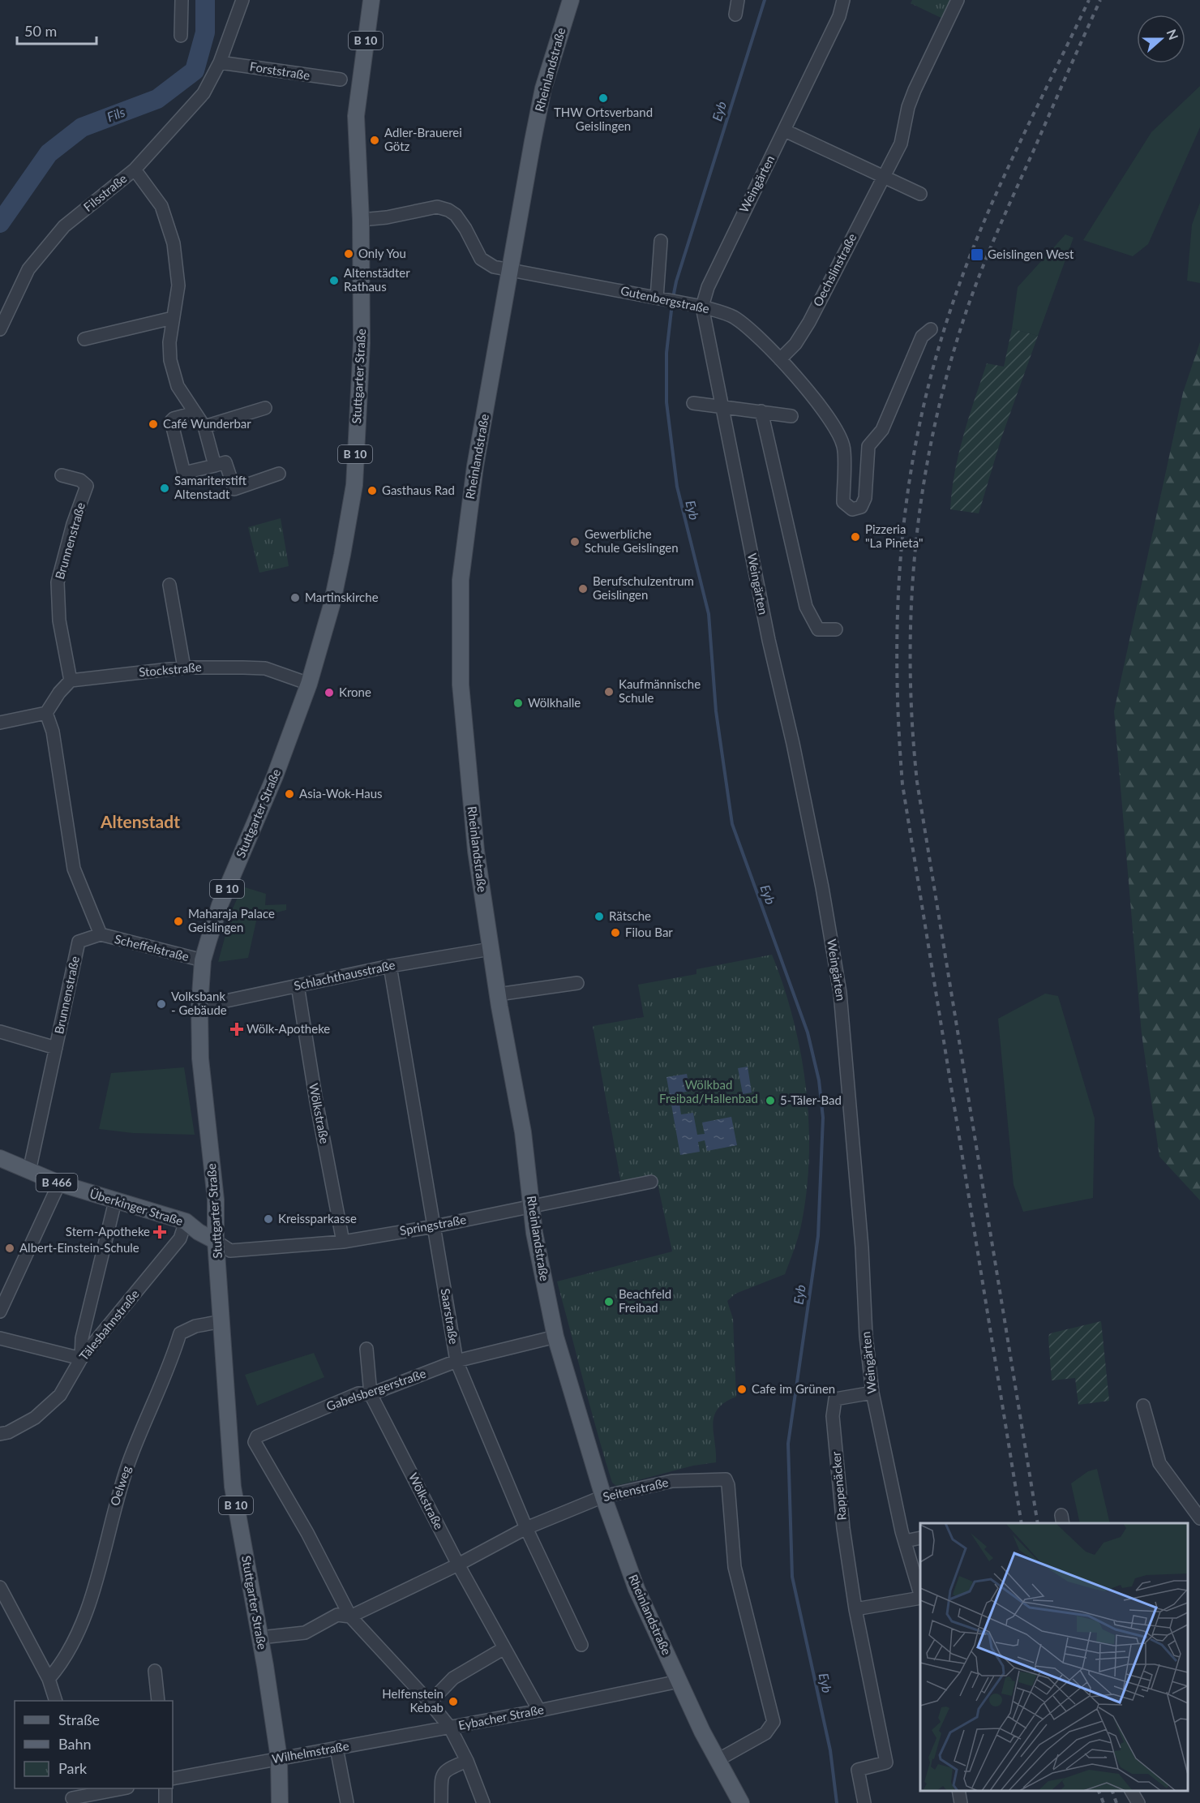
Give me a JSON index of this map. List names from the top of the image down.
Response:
{
  "streets": {
    "main road": [
      "B 10",
      "Rheinlandstraße",
      "Stuttgarter Straße",
      "B 466",
      "Überkinger Straße"
    ],
    "street": [
      "Forststraße",
      "Weingärten",
      "Filsstraße",
      "Oechslinstraße",
      "Gutenbergstraße",
      "Brunnenstraße",
      "Stockstraße",
      "Scheffelstraße",
      "Schlachthausstraße",
      "Wölkstraße",
      "Springstraße",
      "Saarstraße",
      "Tälesbahnstraße",
      "Gabelsbergerstraße",
      "Oelweg",
      "Rappenäcker",
      "Seitenstraße",
      "Eybacher Straße",
      "Wilhelmstraße"
    ]
  },
  "crossings": [
    ["Rheinlandstraße", "Gutenbergstraße"],
    ["Rheinlandstraße", "Schlachthausstraße"],
    ["Rheinlandstraße", "Springstraße"],
    ["Rheinlandstraße", "Gabelsbergerstraße"],
    ["Rheinlandstraße", "Seitenstraße"],
    ["Rheinlandstraße", "Eybacher Straße"],
    ["Forststraße", "Filsstraße"],
    ["Weingärten", "Gutenbergstraße"],
    ["Weingärten", "Rappenäcker"],
    ["Oechslinstraße", "Gutenbergstraße"],
    ["Gutenbergstraße", "Stuttgarter Straße"],
    ["Stuttgarter Straße", "Stockstraße"],
    ["Stuttgarter Straße", "Scheffelstraße"],
    ["Stuttgarter Straße", "Schlachthausstraße"],
    ["Stuttgarter Straße", "Überkinger Straße"],
    ["Stuttgarter Straße", "Springstraße"],
    ["Stuttgarter Straße", "Oelweg"],
    ["Stuttgarter Straße", "Seitenstraße"],
    ["Stuttgarter Straße", "Wilhelmstraße"],
    ["Brunnenstraße", "Stockstraße"],
    ["Brunnenstraße", "Scheffelstraße"],
    ["Brunnenstraße", "Überkinger Straße"],
    ["Schlachthausstraße", "Wölkstraße"],
    ["Schlachthausstraße", "Saarstraße"],
    ["Wölkstraße", "Springstraße"],
    ["Wölkstraße", "Gabelsbergerstraße"],
    ["Wölkstraße", "Seitenstraße"],
    ["Wölkstraße", "Eybacher Straße"],
    ["Überkinger Straße", "Springstraße"],
    ["Überkinger Straße", "Tälesbahnstraße"],
    ["Springstraße", "Saarstraße"],
    ["Saarstraße", "Gabelsbergerstraße"],
    ["Saarstraße", "Seitenstraße"],
    ["Gabelsbergerstraße", "Eybacher Straße"],
    ["Seitenstraße", "Eybacher Straße"],
    ["Eybacher Straße", "Wilhelmstraße"]
  ],
  "districts": ["Altenstadt"],
  "water": ["Eyb", "Fils"],
  "parks": ["Wölkbad Freibad/Hallenbad"],
  "places": {
    "other": [
      "THW Ortsverband Geislingen",
      "Adler-Brauerei Götz",
      "Only You",
      "Altenstädter Rathaus",
      "Café Wunderbar",
      "Samariterstift Altenstadt",
      "Gasthaus Rad",
      "Pizzeria \"La Pineta\"",
      "Gewerbliche Schule Geislingen",
      "Berufschulzentrum Geislingen",
      "Martinskirche",
      "Kaufmännische Schule",
      "Krone",
      "Wölkhalle",
      "Asia-Wok-Haus",
      "Rätsche",
      "Maharaja Palace Geislingen",
      "Filou Bar",
      "Volksbank - Gebäude",
      "5-Täler-Bad",
      "Kreissparkasse",
      "Albert-Einstein-Schule",
      "Beachfeld Freibad",
      "Cafe im Grünen",
      "Helfenstein Kebab"
    ],
    "transit": ["Geislingen West"],
    "health": ["Wölk-Apotheke", "Stern-Apotheke"]
  },
  "legend": ["Straße", "Bahn", "Park"],
  "scale_bar": "50 m",
  "north": "right"
}
